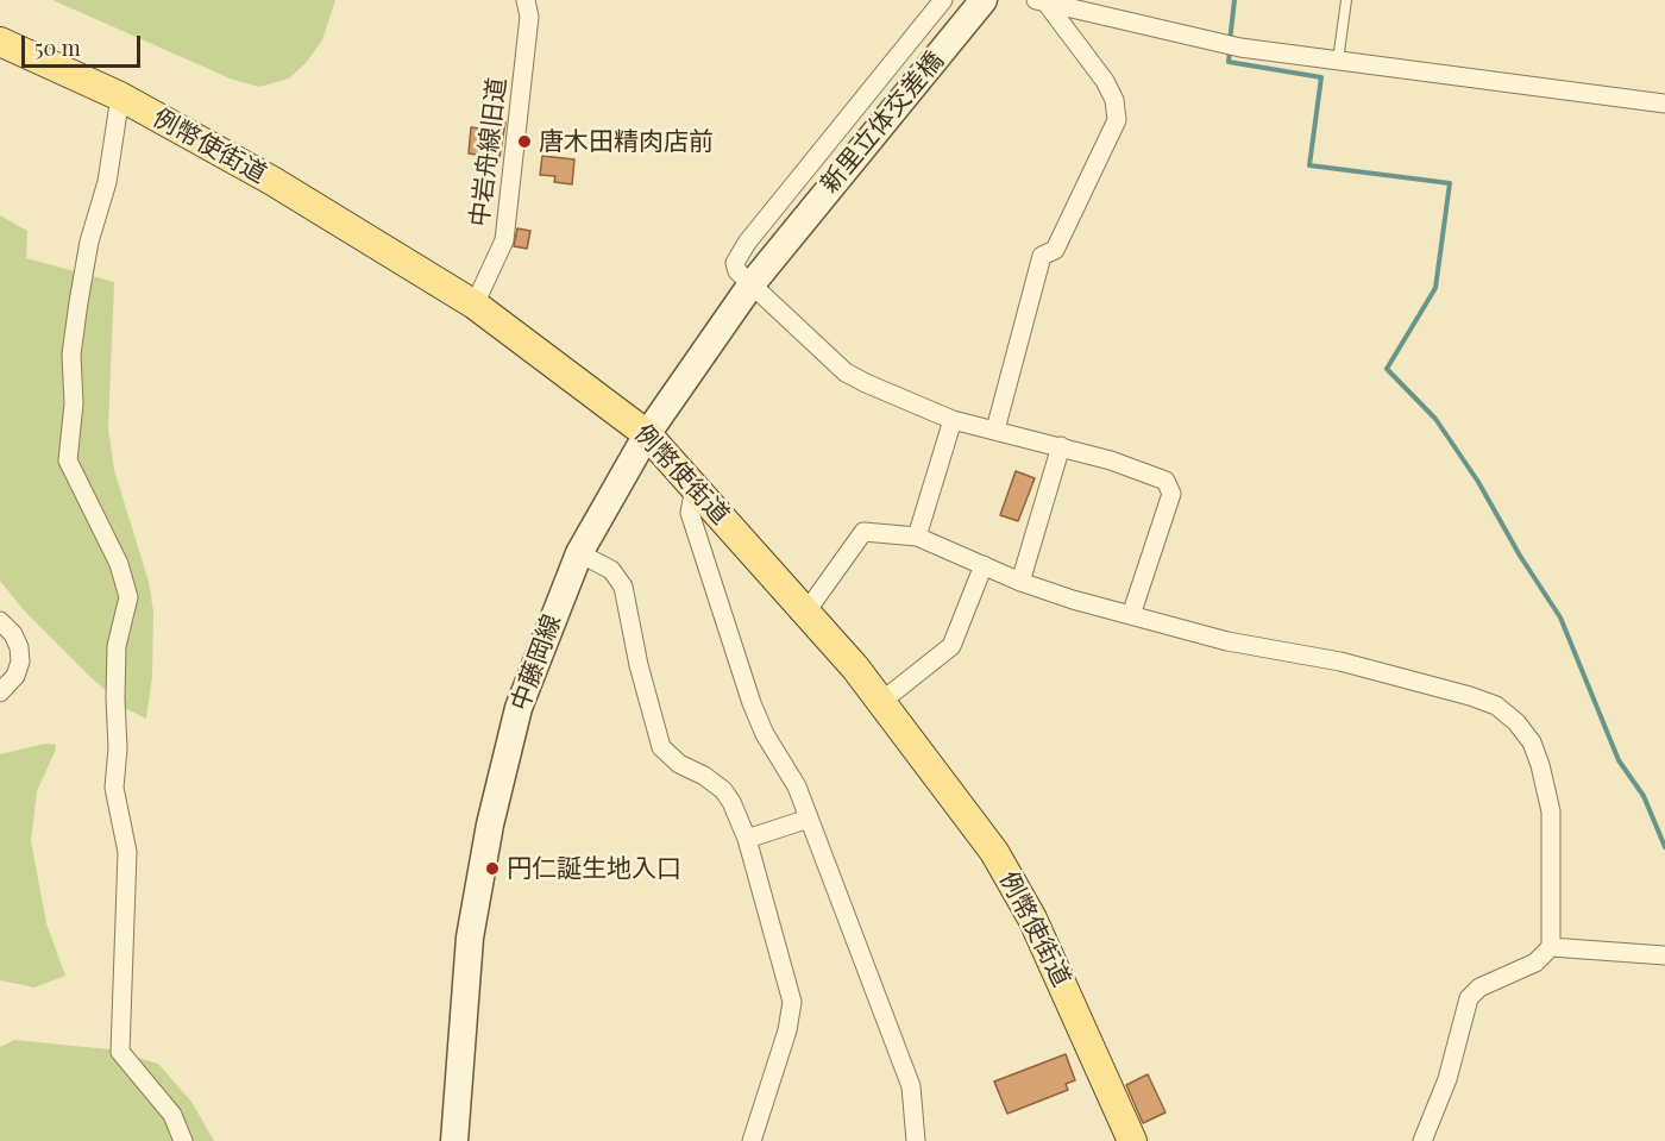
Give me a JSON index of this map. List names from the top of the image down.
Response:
{
  "streets": {
    "main road": ["新里立体交差橋", "例幣使街道", "中藤岡線"],
    "street": ["中岩舟線旧道"]
  },
  "crossings": [
    ["新里立体交差橋", "中藤岡線"],
    ["例幣使街道", "中岩舟線旧道"],
    ["例幣使街道", "中藤岡線"]
  ],
  "places": ["唐木田精肉店前", "円仁誕生地入口"],
  "scale_bar": "50 m"
}
